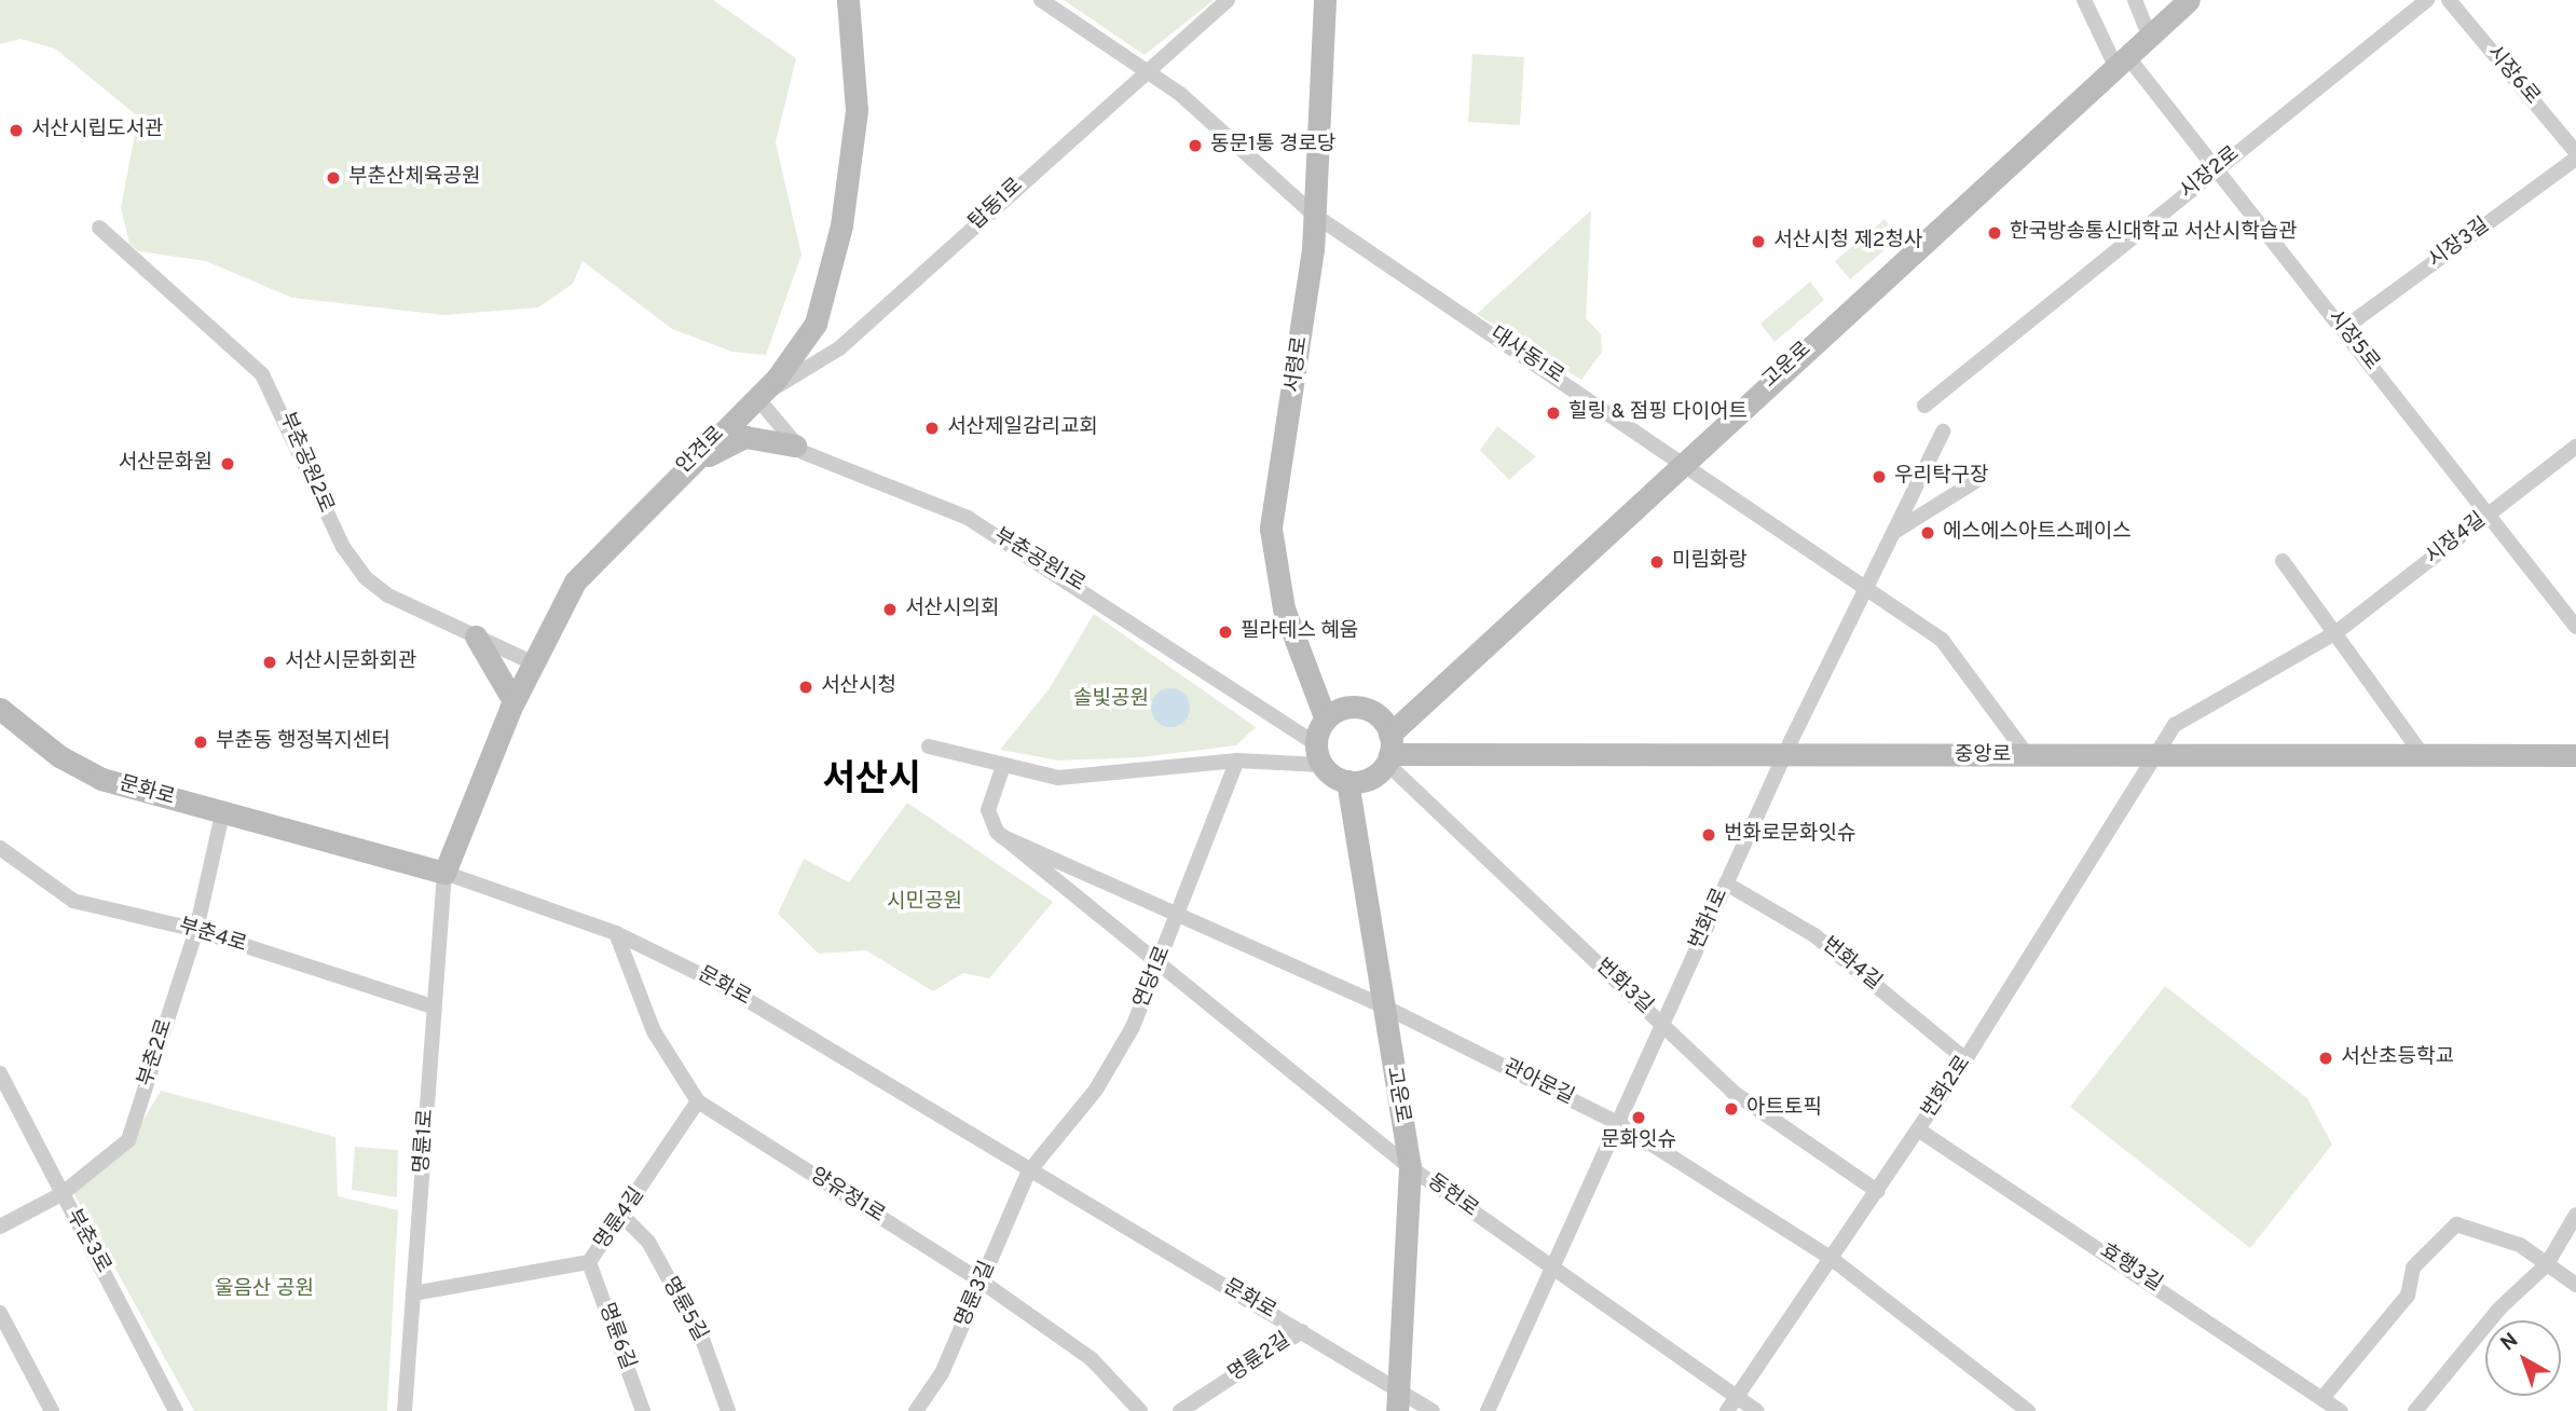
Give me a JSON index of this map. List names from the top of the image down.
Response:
{
  "streets": {
    "street": [
      "시장6로",
      "시장2로",
      "탑동1로",
      "시장3길",
      "시장5로",
      "대사동1로",
      "서령로",
      "고운로",
      "안견로",
      "부춘공원2로",
      "시장4길",
      "부춘공원1로",
      "중앙로",
      "문화로",
      "번화1로",
      "부춘4로",
      "번화4길",
      "연당1로",
      "번화3길",
      "부춘2로",
      "관아문길",
      "번화2로",
      "명륜1로",
      "양유정1로",
      "동헌로",
      "명륜4길",
      "부춘3로",
      "효행3길",
      "명륜3길",
      "명륜5길",
      "명륜6길",
      "명륜2길"
    ]
  },
  "crossings": [
    ["시장2로", "시장5로"],
    ["탑동1로", "대사동1로"],
    ["탑동1로", "안견로"],
    ["탑동1로", "부춘공원1로"],
    ["시장3길", "시장5로"],
    ["시장5로", "고운로"],
    ["시장5로", "시장4길"],
    ["대사동1로", "서령로"],
    ["대사동1로", "고운로"],
    ["대사동1로", "중앙로"],
    ["대사동1로", "번화1로"],
    ["서령로", "고운로"],
    ["서령로", "부춘공원1로"],
    ["서령로", "중앙로"],
    ["서령로", "번화3길"],
    ["고운로", "부춘공원1로"],
    ["고운로", "중앙로"],
    ["고운로", "문화로"],
    ["고운로", "번화3길"],
    ["고운로", "관아문길"],
    ["고운로", "동헌로"],
    ["안견로", "부춘공원2로"],
    ["안견로", "부춘공원1로"],
    ["안견로", "문화로"],
    ["안견로", "명륜1로"],
    ["시장4길", "중앙로"],
    ["시장4길", "번화2로"],
    ["부춘공원1로", "중앙로"],
    ["부춘공원1로", "번화3길"],
    ["중앙로", "번화1로"],
    ["중앙로", "번화3길"],
    ["중앙로", "번화2로"],
    ["문화로", "연당1로"],
    ["문화로", "부춘2로"],
    ["문화로", "명륜1로"],
    ["문화로", "양유정1로"],
    ["문화로", "명륜3길"],
    ["문화로", "명륜2길"],
    ["번화1로", "번화4길"],
    ["번화1로", "번화3길"],
    ["번화1로", "관아문길"],
    ["번화1로", "동헌로"],
    ["부춘4로", "부춘2로"],
    ["부춘4로", "명륜1로"],
    ["번화4길", "번화2로"],
    ["연당1로", "관아문길"],
    ["연당1로", "동헌로"],
    ["연당1로", "명륜3길"],
    ["번화3길", "번화2로"],
    ["부춘2로", "부춘3로"],
    ["관아문길", "번화2로"],
    ["번화2로", "동헌로"],
    ["번화2로", "효행3길"],
    ["명륜1로", "명륜4길"],
    ["양유정1로", "명륜4길"],
    ["양유정1로", "명륜3길"],
    ["명륜4길", "명륜5길"],
    ["명륜4길", "명륜6길"]
  ],
  "districts": ["서산시"],
  "parks": ["솔빛공원", "시민공원", "울음산 공원"],
  "places": [
    "서산시립도서관",
    "동문1통 경로당",
    "부춘산체육공원",
    "한국방송통신대학교 서산시학습관",
    "서산시청 제2청사",
    "힐링 & 점핑 다이어트",
    "서산제일감리교회",
    "서산문화원",
    "우리탁구장",
    "에스에스아트스페이스",
    "미림화랑",
    "서산시의회",
    "필라테스 혜움",
    "서산시문화회관",
    "서산시청",
    "부춘동 행정복지센터",
    "번화로문화잇슈",
    "서산초등학교",
    "아트토픽",
    "문화잇슈"
  ],
  "north": "top left"
}
